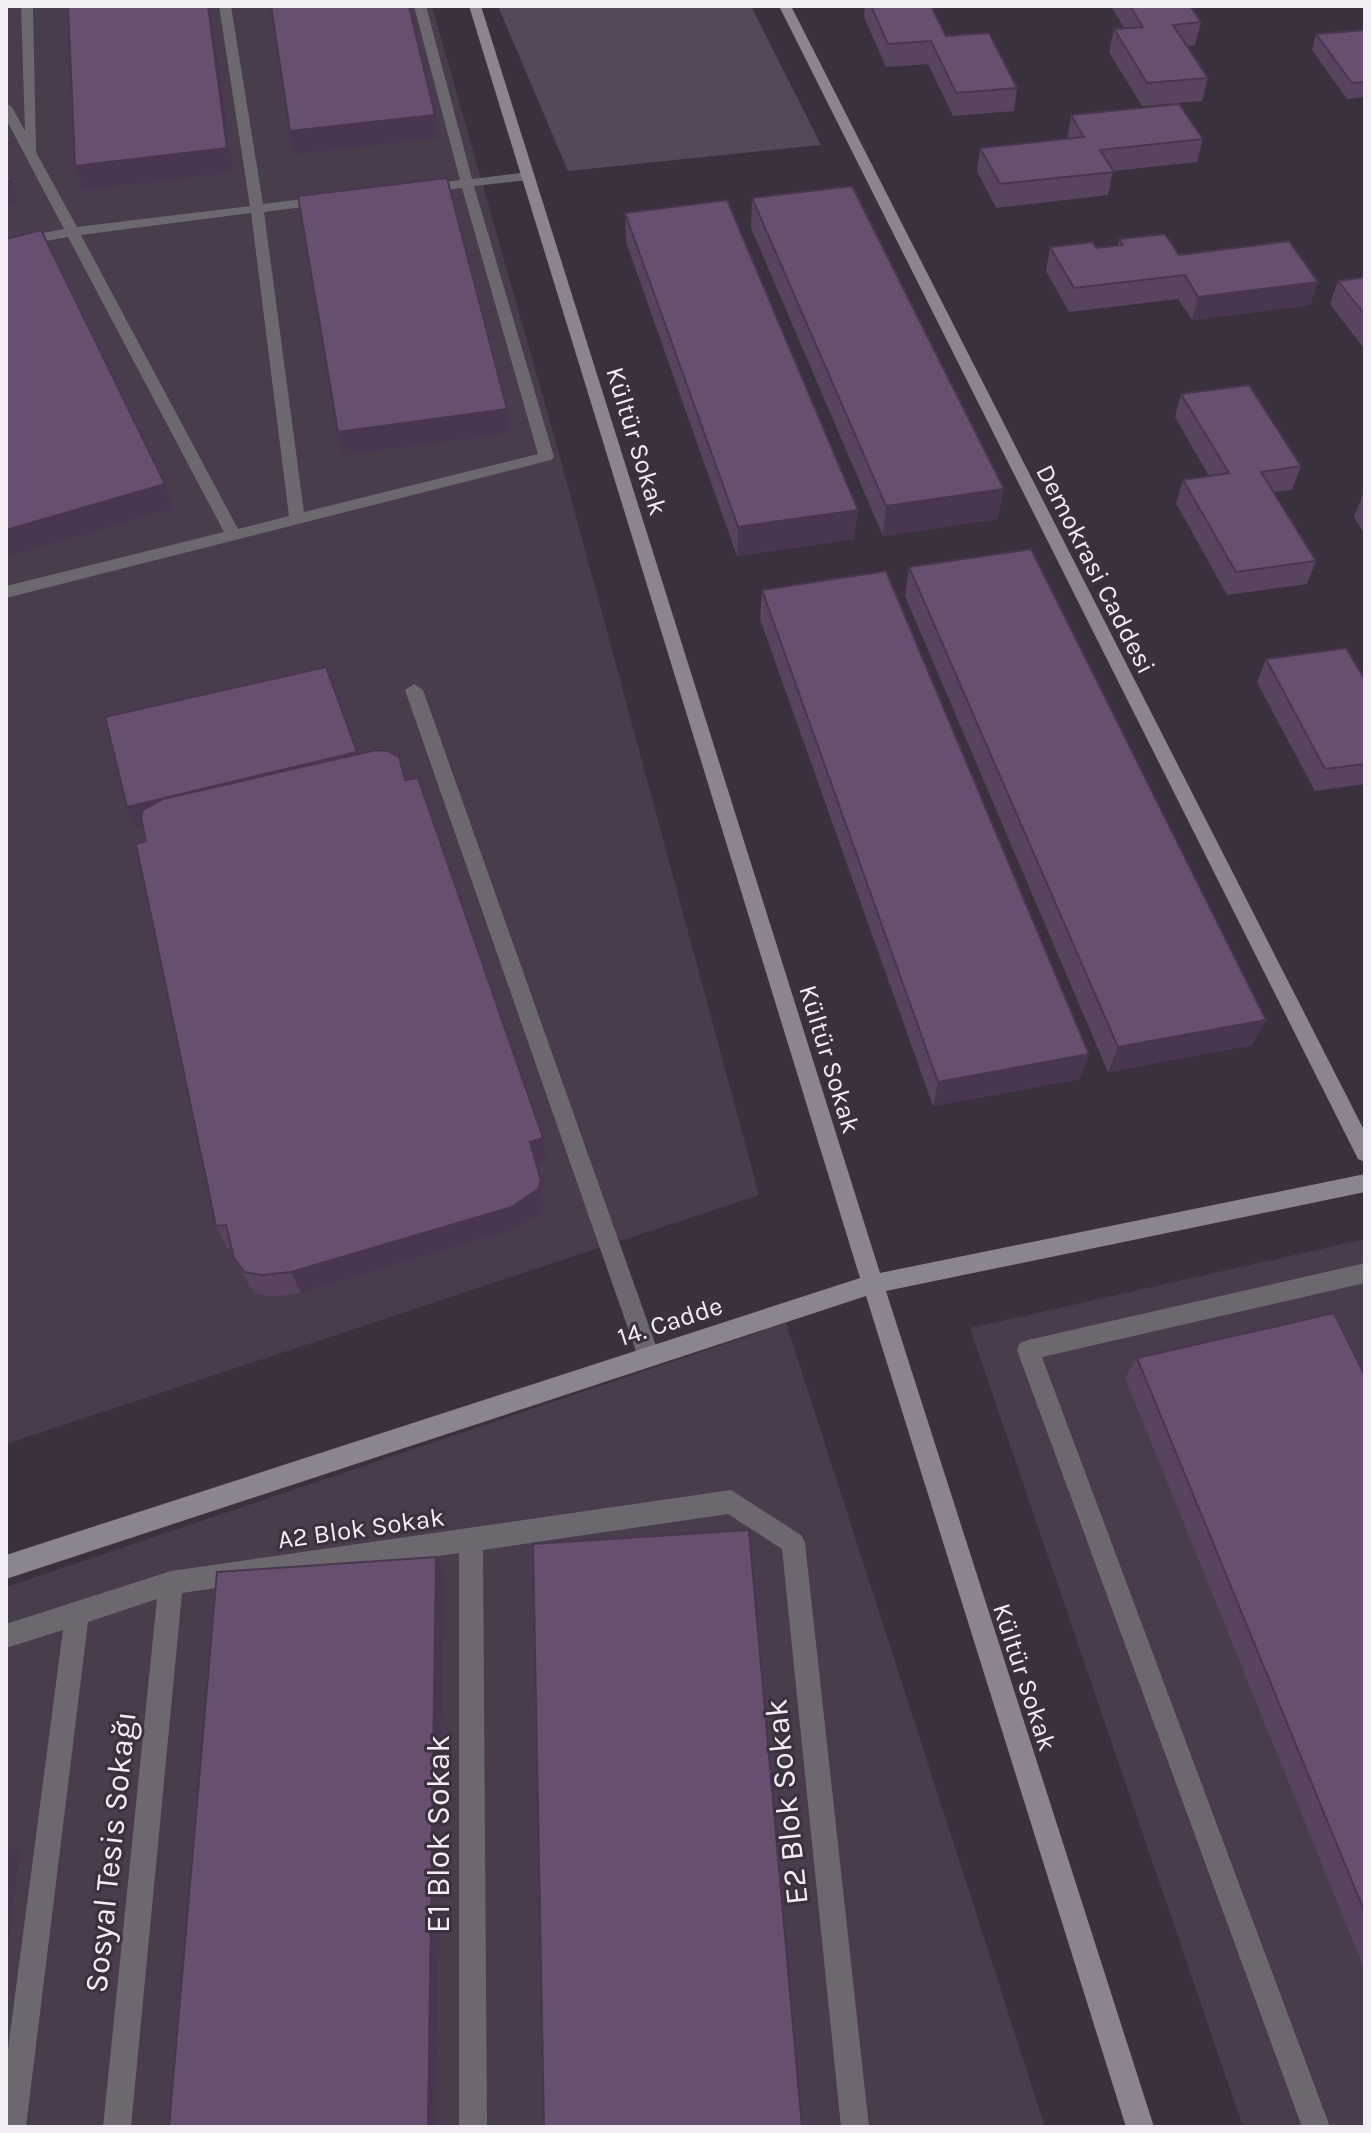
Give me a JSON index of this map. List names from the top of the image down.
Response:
{
  "streets": {
    "street": ["Kültür Sokak", "Demokrasi Caddesi", "14. Cadde"],
    "lane": [
      "A2 Blok Sokak",
      "E2 Blok Sokak",
      "E1 Blok Sokak",
      "Sosyal Tesis Sokağı"
    ]
  },
  "crossings": [
    ["Kültür Sokak", "14. Cadde"],
    ["A2 Blok Sokak", "E2 Blok Sokak"],
    ["A2 Blok Sokak", "E1 Blok Sokak"],
    ["A2 Blok Sokak", "Sosyal Tesis Sokağı"]
  ]
}
